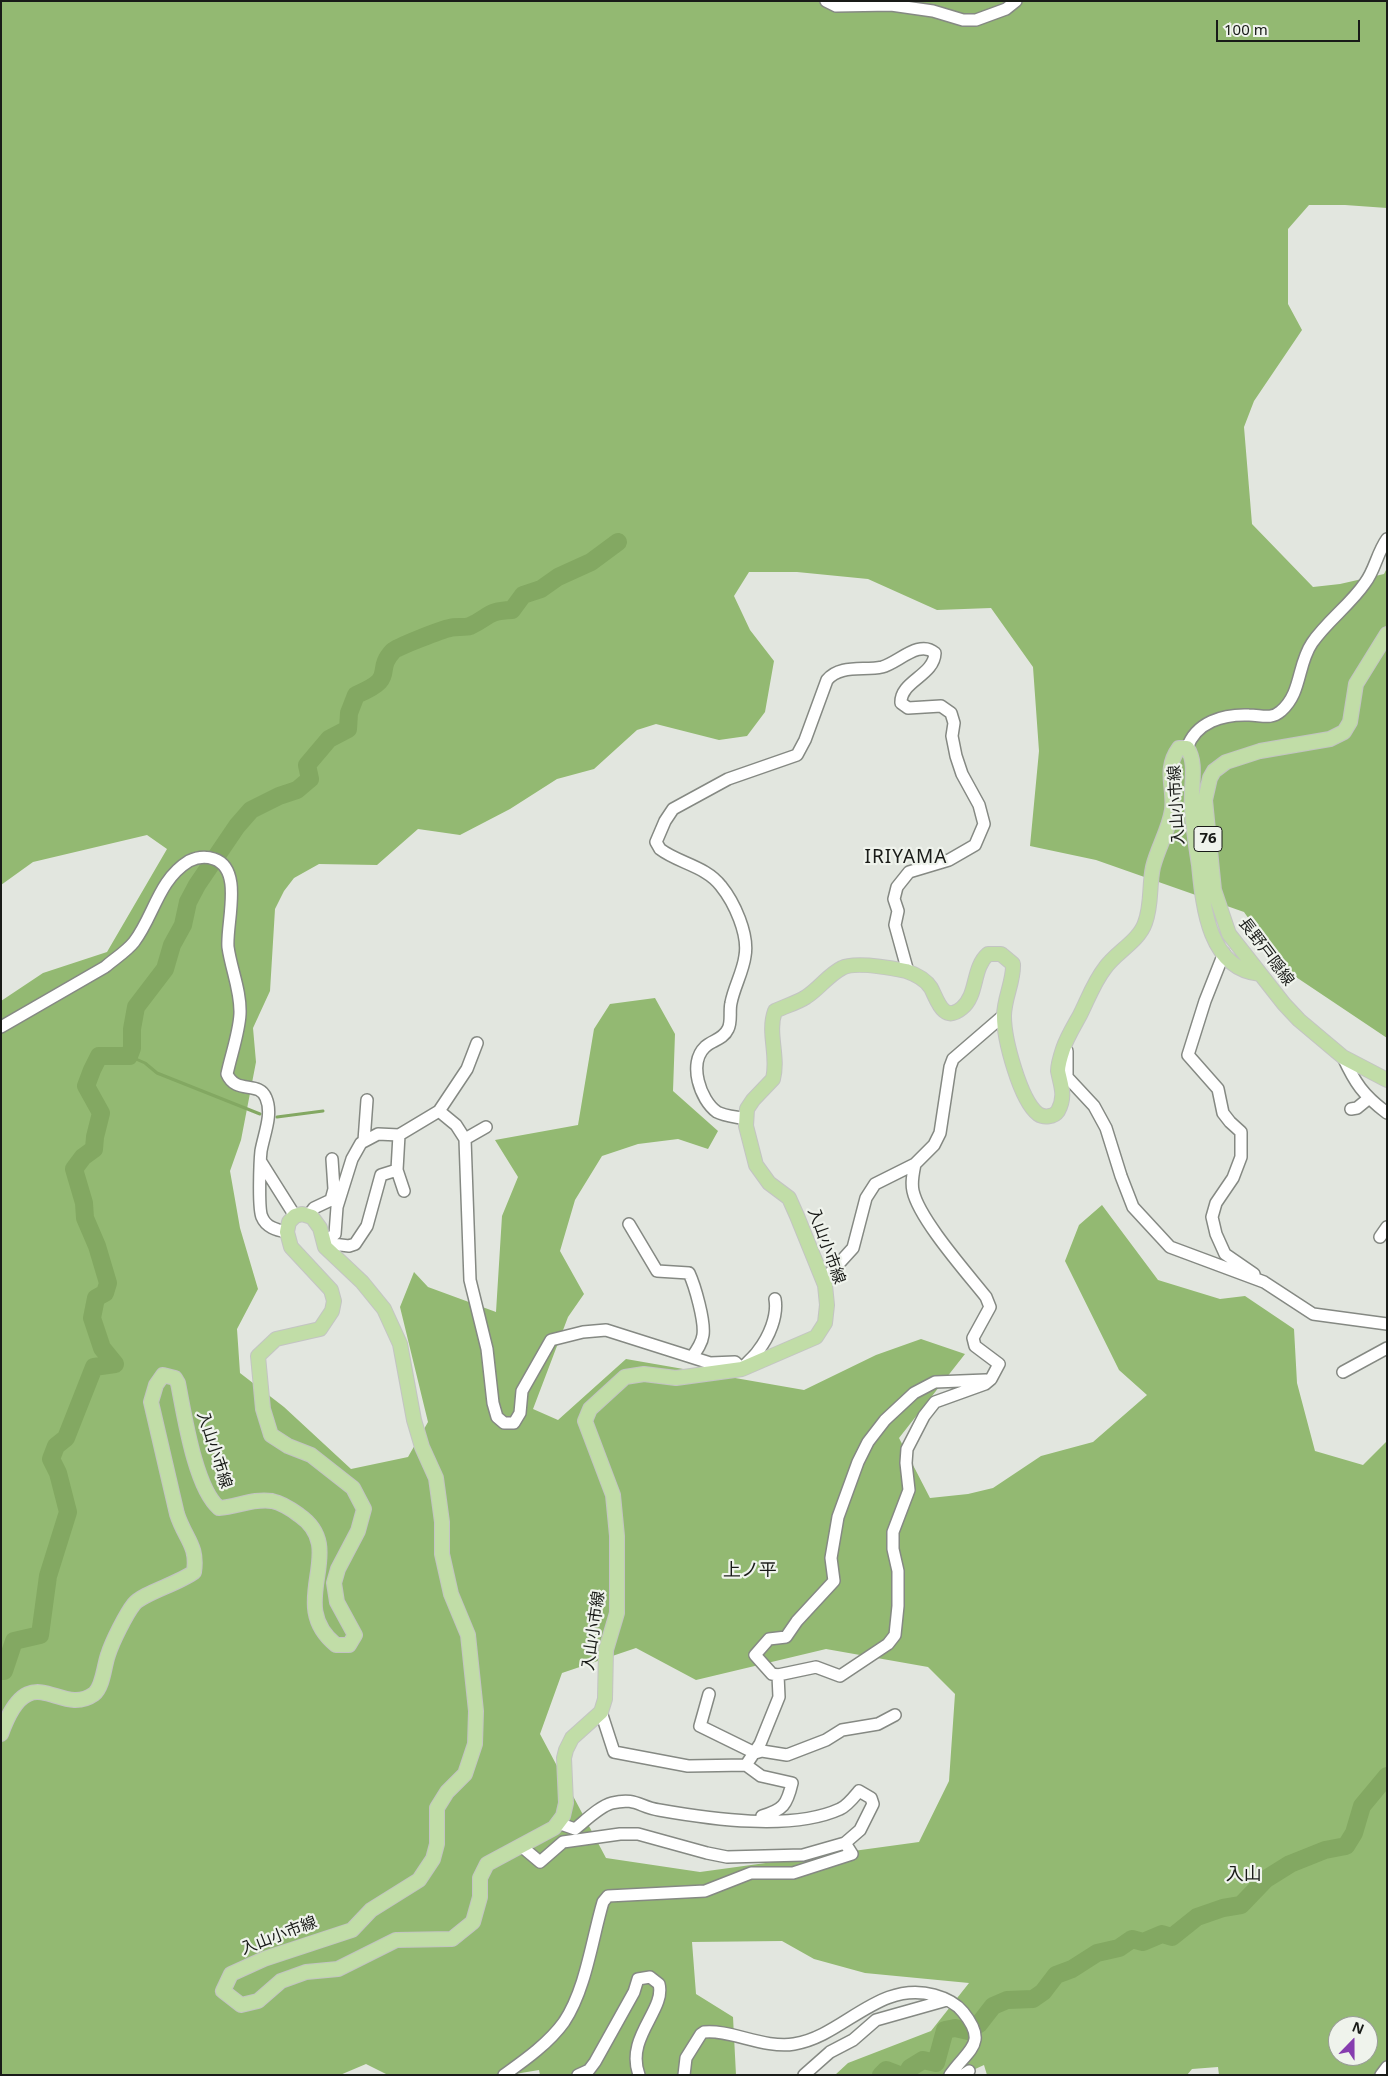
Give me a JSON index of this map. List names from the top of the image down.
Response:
{
  "streets": {
    "main road": ["入山小市線", "76", "長野戸隠線"]
  },
  "crossings": [
    ["入山小市線", "長野戸隠線"]
  ],
  "districts": ["IRIYAMA", "上ノ平", "入山"],
  "scale_bar": "100 m",
  "north": "top"
}
